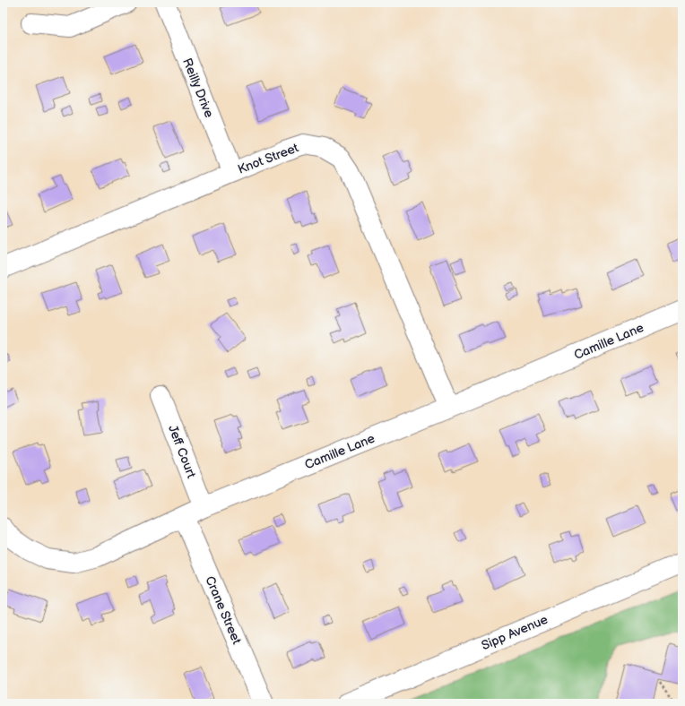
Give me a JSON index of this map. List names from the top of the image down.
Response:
{
  "streets": {
    "street": [
      "Reilly Drive",
      "Knot Street",
      "Camille Lane",
      "Jeff Court",
      "Crane Street",
      "Sipp Avenue"
    ]
  },
  "crossings": [
    ["Reilly Drive", "Knot Street"],
    ["Knot Street", "Camille Lane"],
    ["Camille Lane", "Jeff Court"],
    ["Camille Lane", "Crane Street"]
  ]
}
